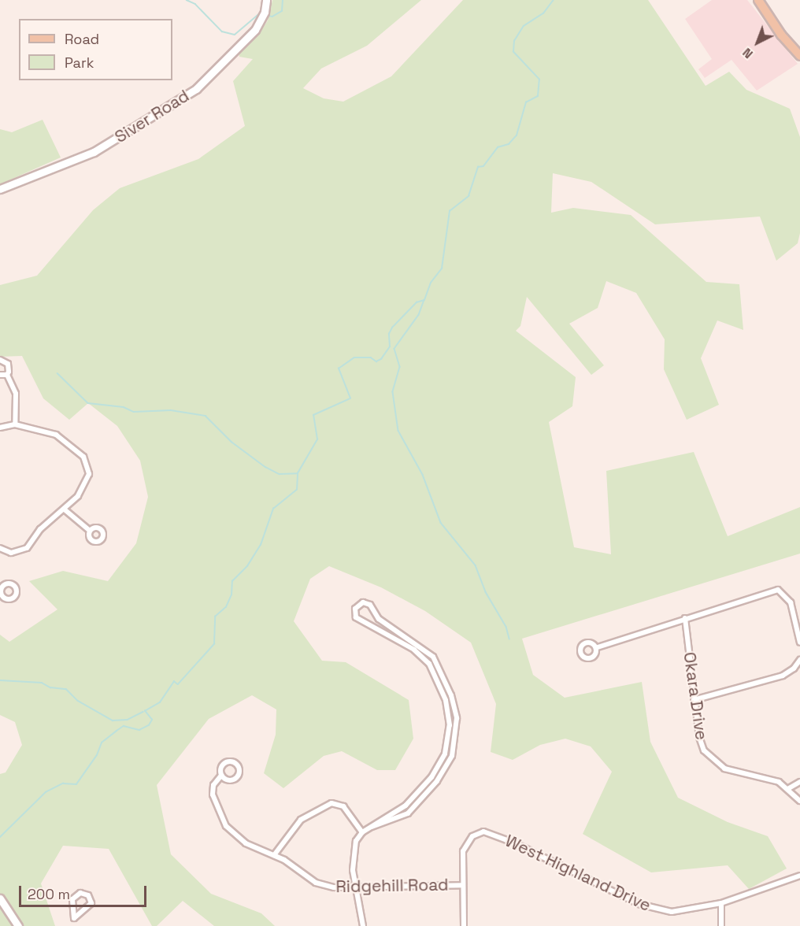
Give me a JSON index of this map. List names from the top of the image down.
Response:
{
  "streets": {
    "street": [
      "Siver Road",
      "Okara Drive",
      "West Highland Drive",
      "Ridgehill Road"
    ]
  },
  "crossings": [
    ["West Highland Drive", "Ridgehill Road"]
  ],
  "legend": ["Road", "Park"],
  "scale_bar": "200 m",
  "north": "bottom left"
}
